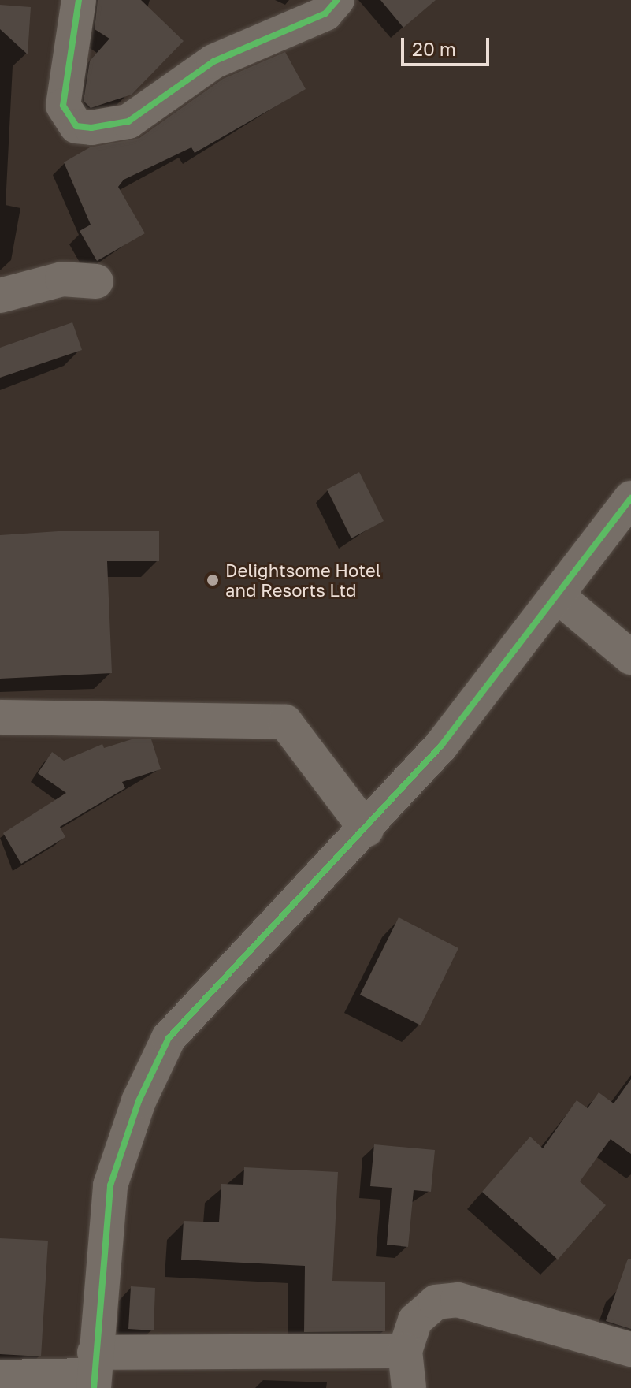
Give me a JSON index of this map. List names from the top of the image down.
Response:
{
  "places": ["Delightsome Hotel and Resorts Ltd"],
  "scale_bar": "20 m"
}
